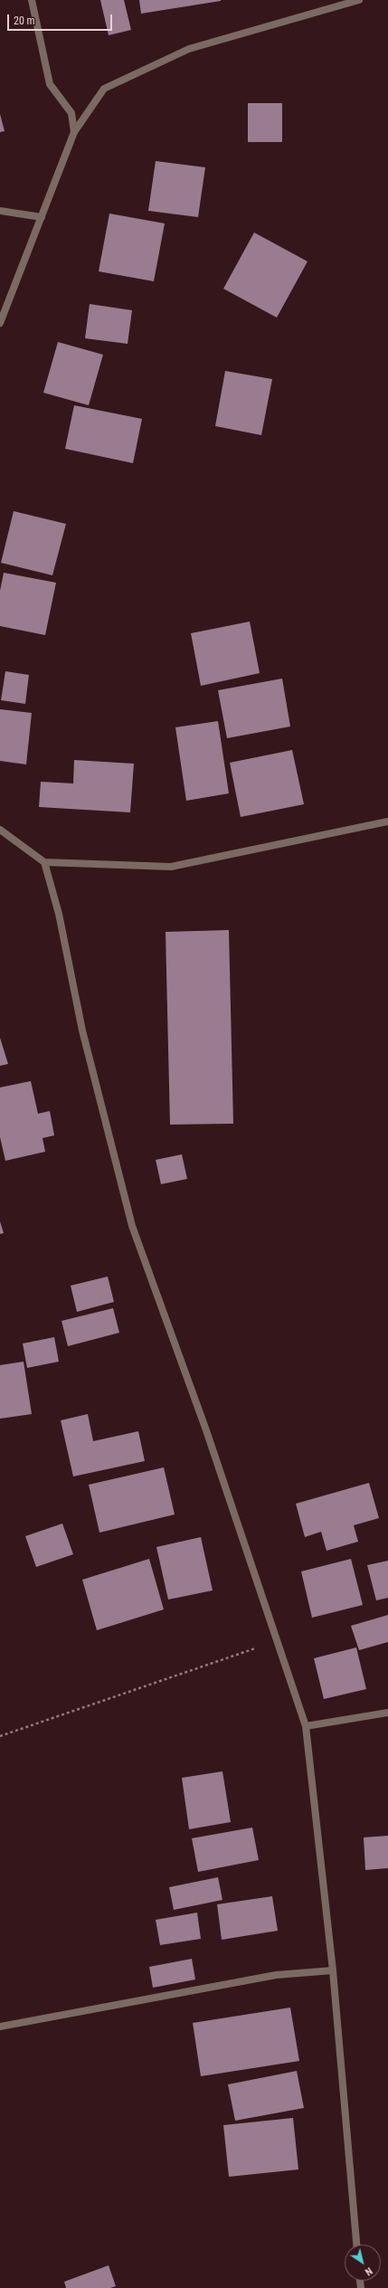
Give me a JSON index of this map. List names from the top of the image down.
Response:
{
  "scale_bar": "20 m",
  "north": "bottom right"
}
